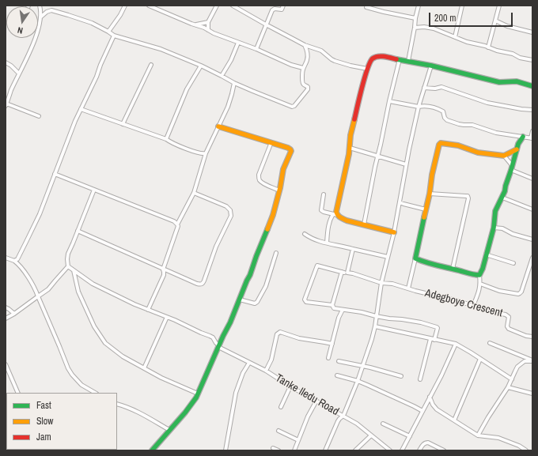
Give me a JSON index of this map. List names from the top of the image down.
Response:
{
  "streets": {
    "street": ["Adegboye Crescent", "Tanke Iledu Road"]
  },
  "legend": ["Fast", "Slow", "Jam"],
  "scale_bar": "200 m",
  "north": "bottom"
}
